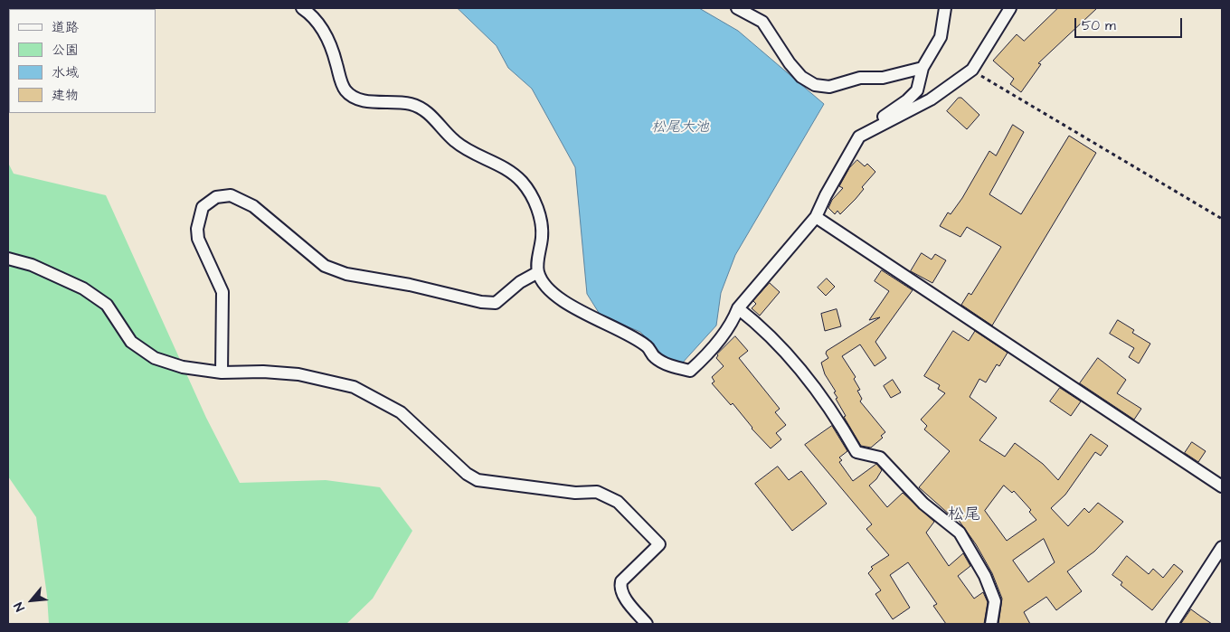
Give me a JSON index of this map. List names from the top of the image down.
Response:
{
  "districts": ["松尾"],
  "water": ["松尾大池"],
  "legend": [
    "道路",
    "公園",
    "水域",
    "建物"
  ],
  "scale_bar": "50 m",
  "north": "bottom left"
}
